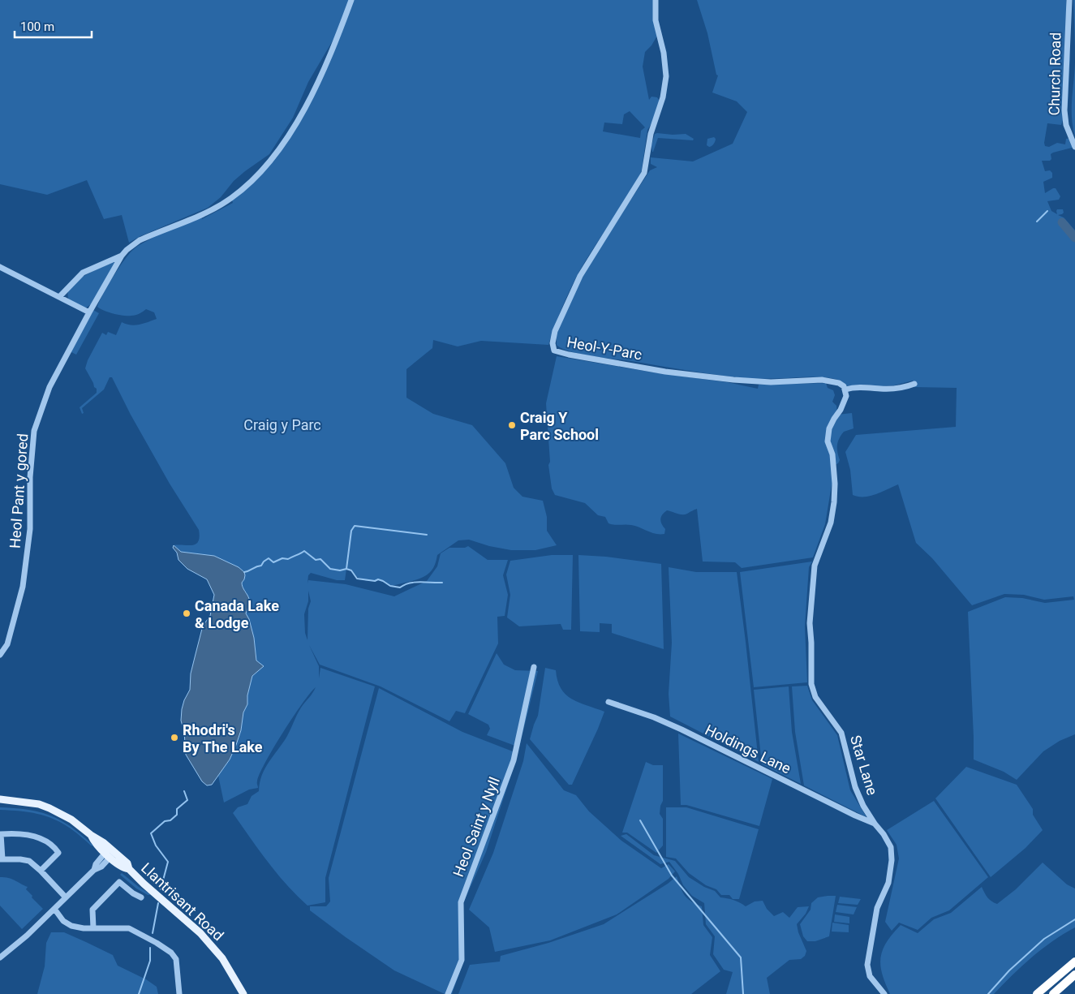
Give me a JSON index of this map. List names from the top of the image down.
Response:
{
  "streets": {
    "main road": ["Llantrisant Road"],
    "street": [
      "Church Road",
      "Heol-Y-Parc",
      "Heol Pant y gored",
      "Holdings Lane",
      "Star Lane",
      "Heol Saint y Nyll"
    ]
  },
  "crossings": [
    ["Heol-Y-Parc", "Star Lane"],
    ["Holdings Lane", "Star Lane"]
  ],
  "parks": ["Craig y Parc"],
  "places": ["Craig Y Parc School", "Canada Lake & Lodge", "Rhodri's By The Lake"],
  "scale_bar": "100 m"
}
